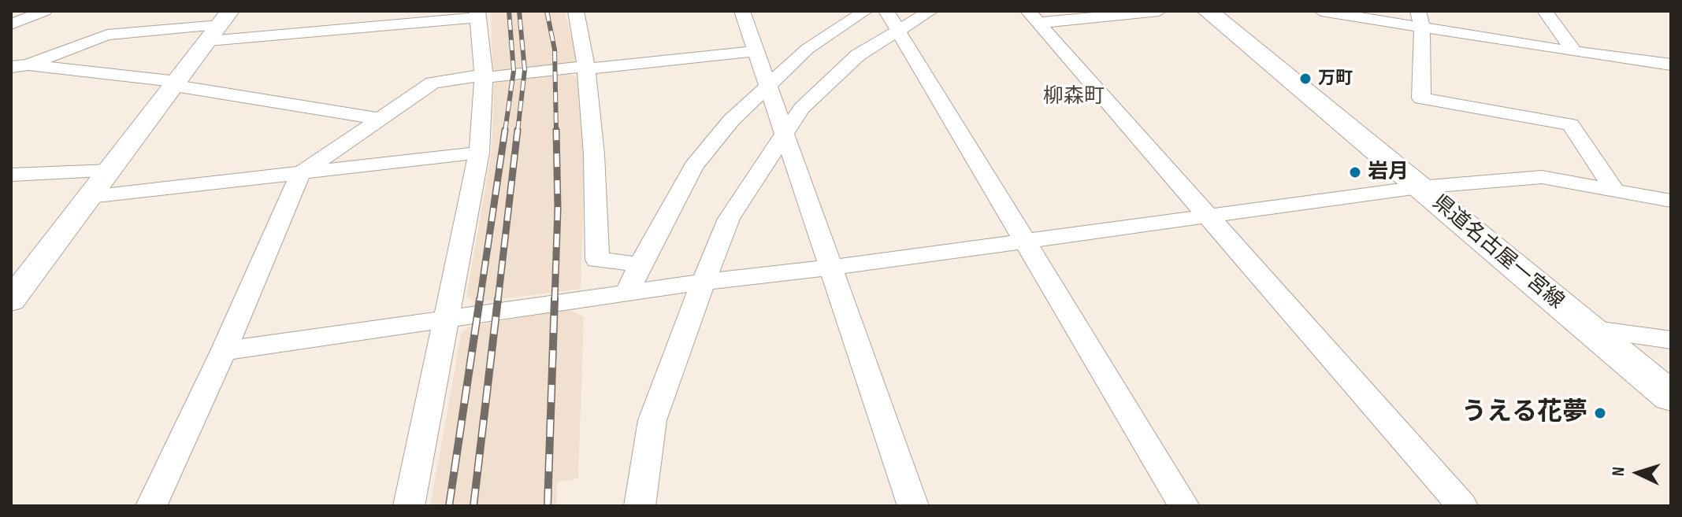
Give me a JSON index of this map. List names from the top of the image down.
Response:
{
  "streets": {
    "main road": ["県道名古屋一宮線"]
  },
  "districts": ["柳森町"],
  "places": ["万町", "岩月", "うえる花夢"],
  "north": "left"
}
